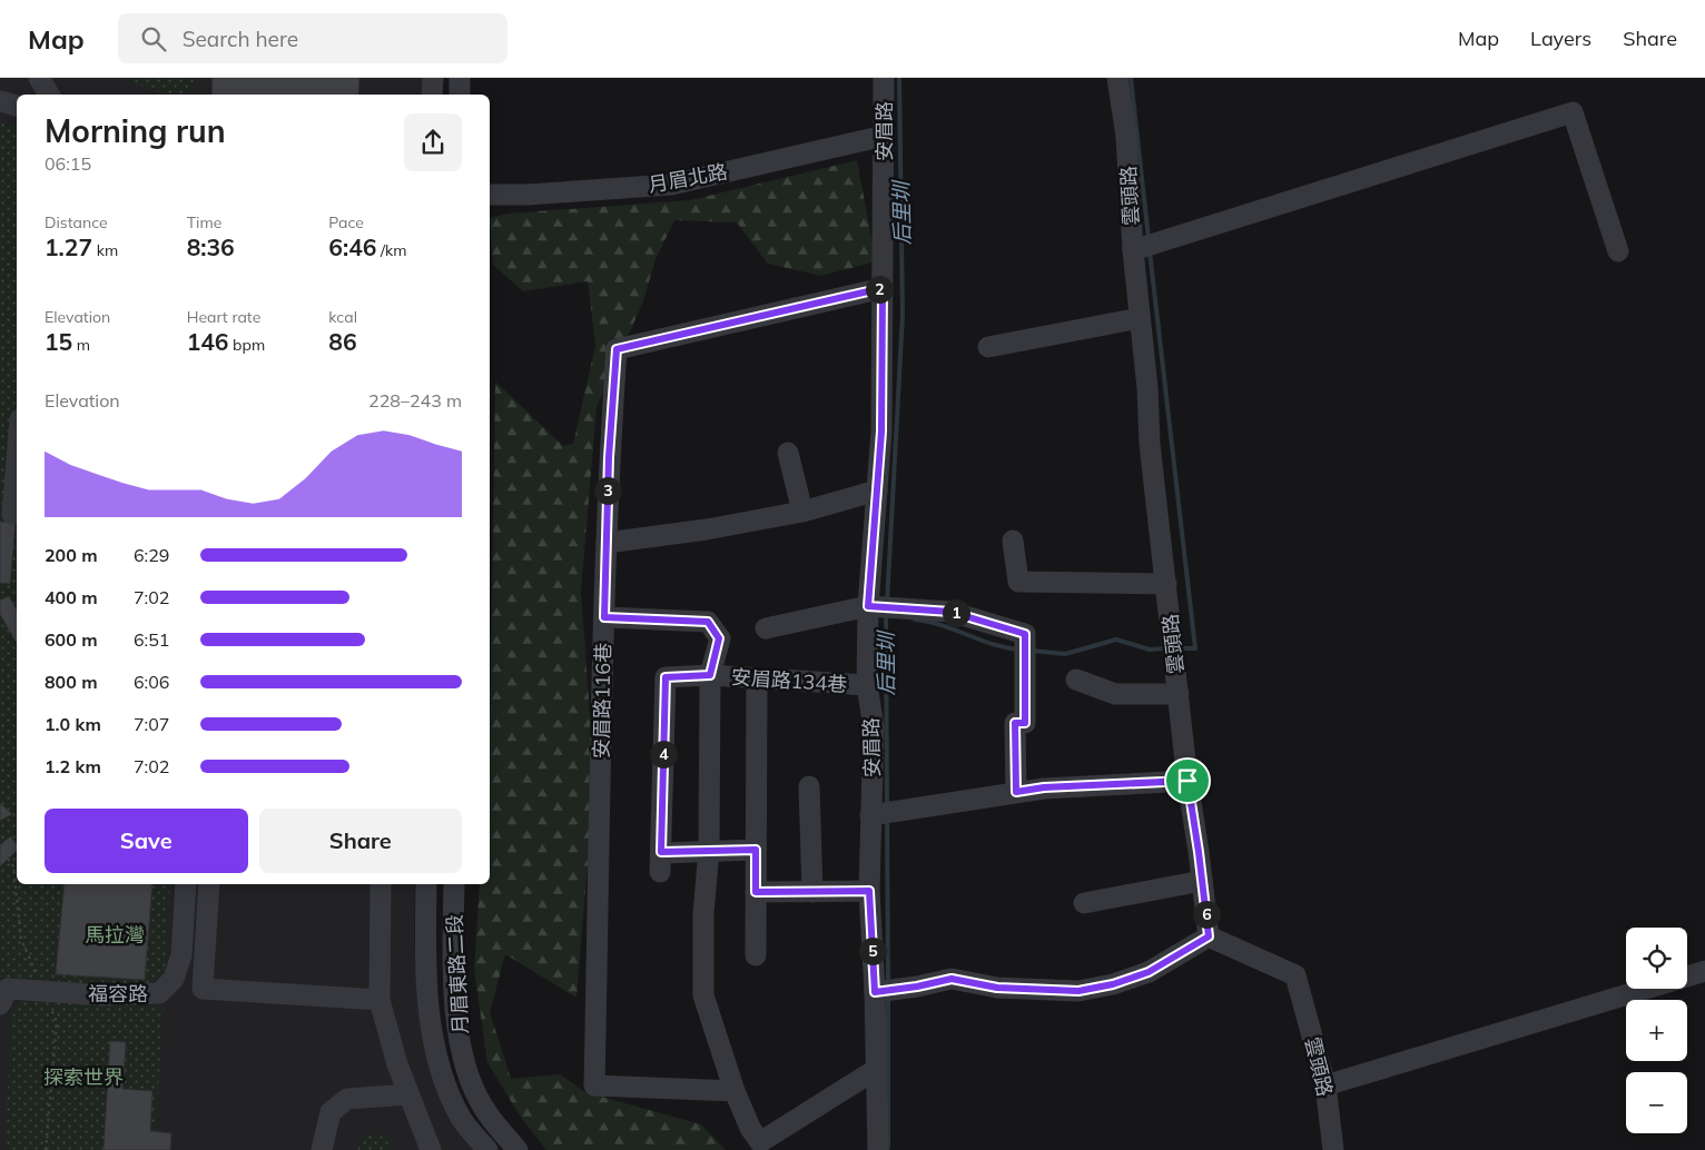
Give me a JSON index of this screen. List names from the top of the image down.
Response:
{
  "streets": {
    "street": [
      "安眉路",
      "月眉北路",
      "雲頭路",
      "安眉路134巷",
      "安眉路116巷",
      "月眉東路二段",
      "福容路"
    ]
  },
  "crossings": [
    ["安眉路", "月眉北路"],
    ["安眉路", "安眉路134巷"],
    ["安眉路", "安眉路116巷"]
  ],
  "water": ["后里圳"],
  "parks": ["馬拉灣", "探索世界"],
  "page": {
    "header": "Map",
    "search": "Search here",
    "nav": ["Map", "Layers", "Share"],
    "heading": ["Morning run", "06:15"],
    "stats": [
      ["Distance", "1.27 km"],
      ["Time", "8:36"],
      ["Pace", "6:46 /km"],
      ["Elevation", "15 m"],
      ["Heart rate", "146 bpm"],
      ["kcal", "86"]
    ],
    "pins": [
      "2",
      "3",
      "1",
      "4",
      "6",
      "5"
    ],
    "chart": ["Elevation", "228–243 m"],
    "list": [
      {
        "name": "200 m",
        "note": "6:29"
      },
      {
        "name": "400 m",
        "note": "7:02"
      },
      {
        "name": "600 m",
        "note": "6:51"
      },
      {
        "name": "800 m",
        "note": "6:06"
      },
      {
        "name": "1.0 km",
        "note": "7:07"
      },
      {
        "name": "1.2 km",
        "note": "7:02"
      }
    ],
    "buttons": ["Save", "Share"],
    "map_buttons": ["+", "−"]
  }
}
